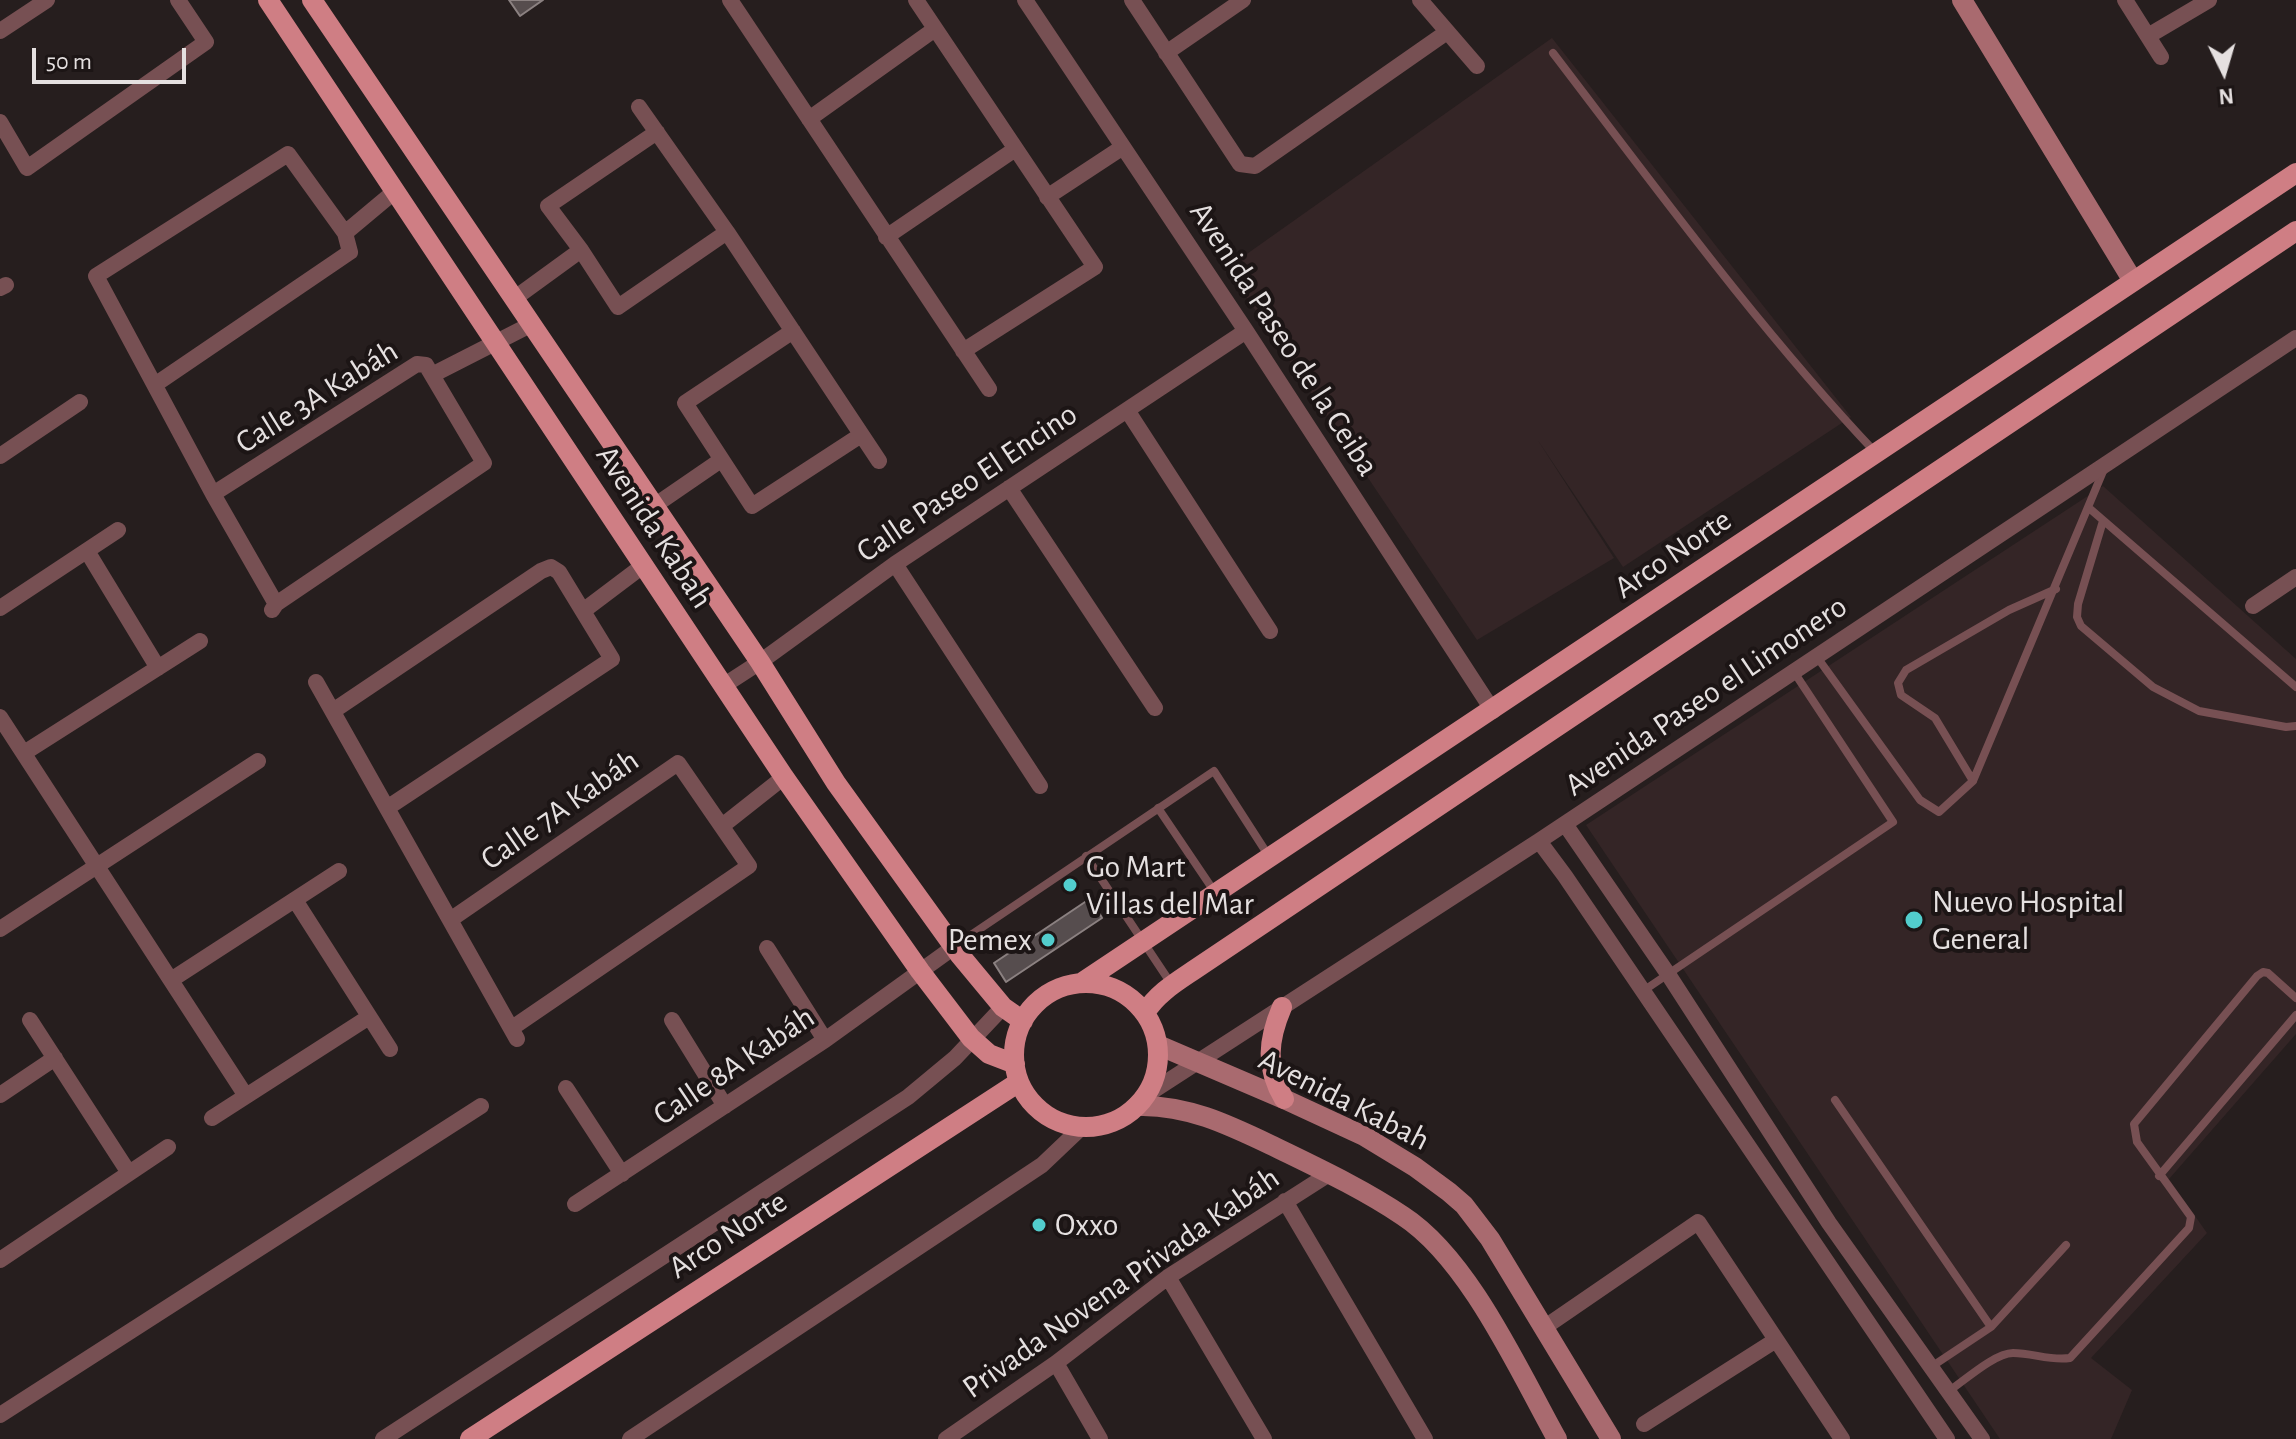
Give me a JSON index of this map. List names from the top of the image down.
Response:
{
  "streets": {
    "main road": ["Avenida Kabah", "Arco Norte"],
    "street": [
      "Avenida Paseo de la Ceiba",
      "Calle 3A Kabáh",
      "Calle Paseo El Encino",
      "Avenida Paseo el Limonero",
      "Calle 7A Kabáh",
      "Calle 8A Kabáh",
      "Privada Novena Privada Kabáh"
    ]
  },
  "crossings": [
    ["Avenida Paseo de la Ceiba", "Calle Paseo El Encino"],
    ["Avenida Paseo de la Ceiba", "Arco Norte"],
    ["Calle Paseo El Encino", "Avenida Kabah"],
    ["Avenida Kabah", "Arco Norte"],
    ["Avenida Kabah", "Avenida Paseo el Limonero"],
    ["Avenida Kabah", "Calle 8A Kabáh"],
    ["Arco Norte", "Avenida Paseo el Limonero"]
  ],
  "places": [
    "Go Mart Villas del Mar",
    "Nuevo Hospital General",
    "Pemex",
    "Oxxo"
  ],
  "scale_bar": "50 m",
  "north": "bottom"
}
